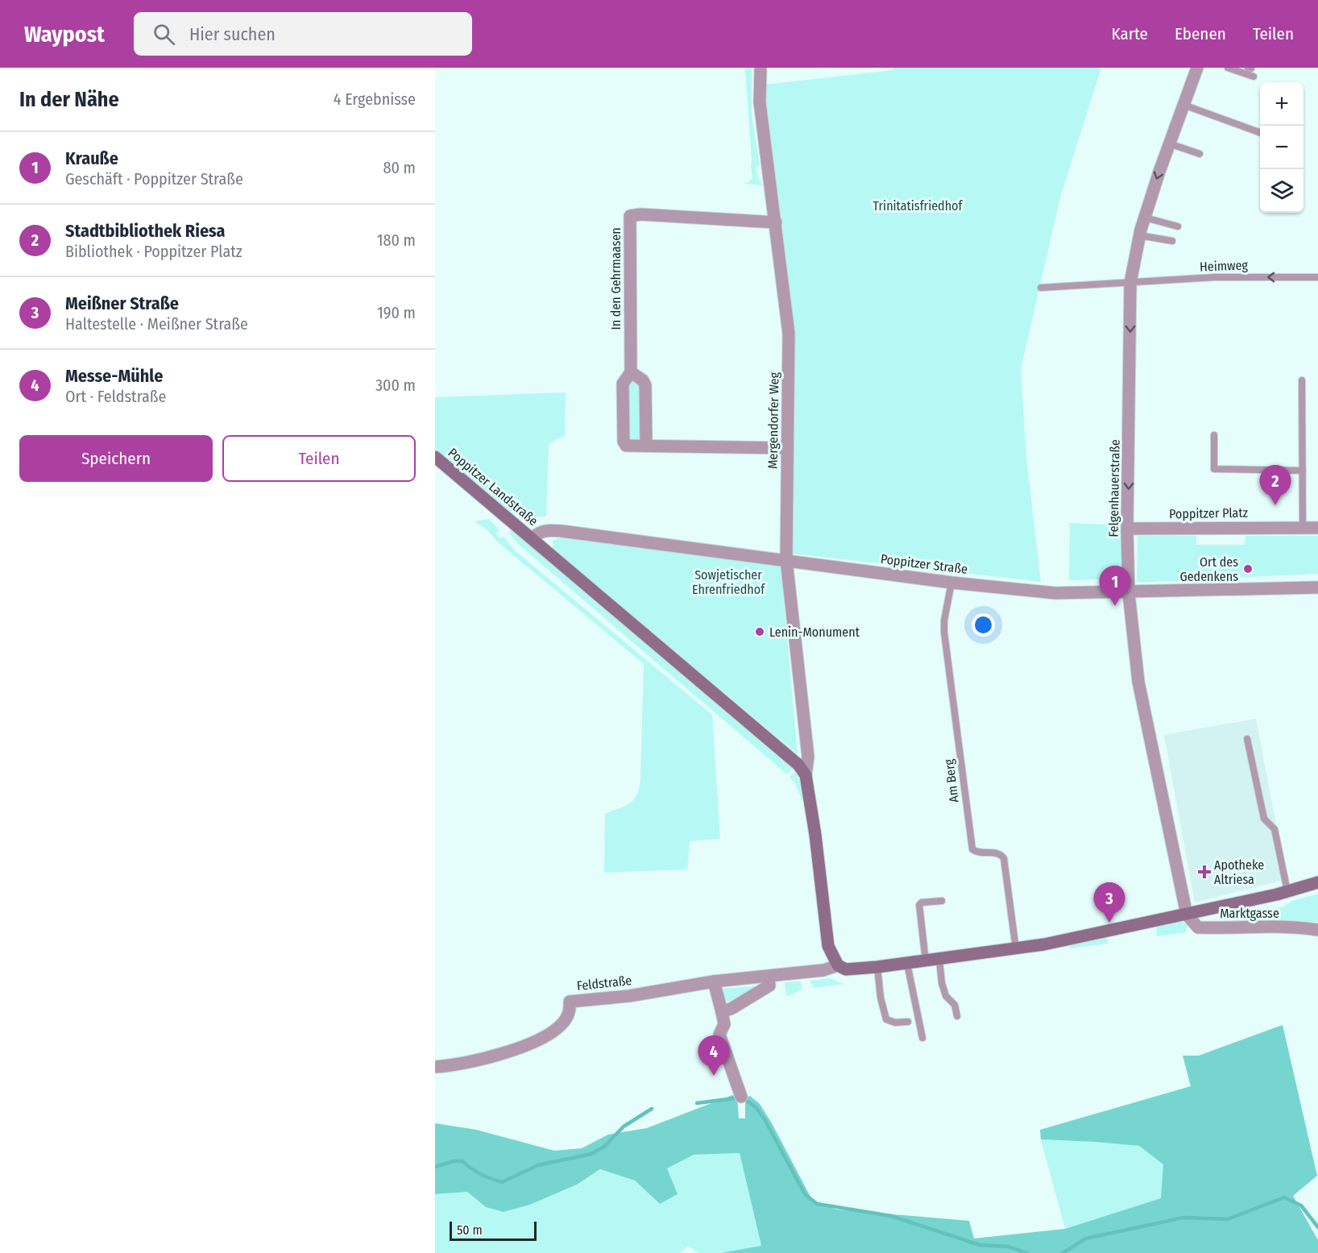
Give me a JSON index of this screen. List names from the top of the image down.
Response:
{
  "streets": {
    "main road": ["Poppitzer Landstraße"],
    "street": [
      "In den Gehrmaasen",
      "Mergendorfer Weg",
      "Felgenhauerstraße",
      "Poppitzer Platz",
      "Poppitzer Straße",
      "Marktgasse",
      "Feldstraße"
    ],
    "lane": ["Heimweg", "Am Berg"]
  },
  "crossings": [
    ["Heimweg", "Felgenhauerstraße"],
    ["In den Gehrmaasen", "Mergendorfer Weg"],
    ["Mergendorfer Weg", "Poppitzer Landstraße"],
    ["Mergendorfer Weg", "Poppitzer Straße"],
    ["Poppitzer Landstraße", "Poppitzer Straße"],
    ["Felgenhauerstraße", "Poppitzer Platz"],
    ["Felgenhauerstraße", "Poppitzer Straße"],
    ["Felgenhauerstraße", "Marktgasse"],
    ["Poppitzer Straße", "Am Berg"]
  ],
  "one_way": ["Heimweg", "Felgenhauerstraße"],
  "parks": ["Trinitatisfriedhof", "Sowjetischer Ehrenfriedhof"],
  "places": {
    "other": ["Ort des Gedenkens", "Lenin-Monument"],
    "health": ["Apotheke Altriesa"]
  },
  "scale_bar": "50 m",
  "page": {
    "header": "Waypost",
    "search": "Hier suchen",
    "nav": ["Karte", "Ebenen", "Teilen"],
    "heading": ["In der Nähe", "4 Ergebnisse"],
    "map_buttons": ["+", "−"],
    "list": [
      {
        "mark": "1",
        "name": "Krauße",
        "note": "Geschäft · Poppitzer Straße",
        "value": "80 m"
      },
      {
        "mark": "2",
        "name": "Stadtbibliothek Riesa",
        "note": "Bibliothek · Poppitzer Platz",
        "value": "180 m"
      },
      {
        "mark": "3",
        "name": "Meißner Straße",
        "note": "Haltestelle · Meißner Straße",
        "value": "190 m"
      },
      {
        "mark": "4",
        "name": "Messe-Mühle",
        "note": "Ort · Feldstraße",
        "value": "300 m"
      }
    ],
    "buttons": ["Speichern", "Teilen"],
    "pins": [
      "2",
      "1",
      "3",
      "4"
    ],
    "scale": "50 m"
  }
}
